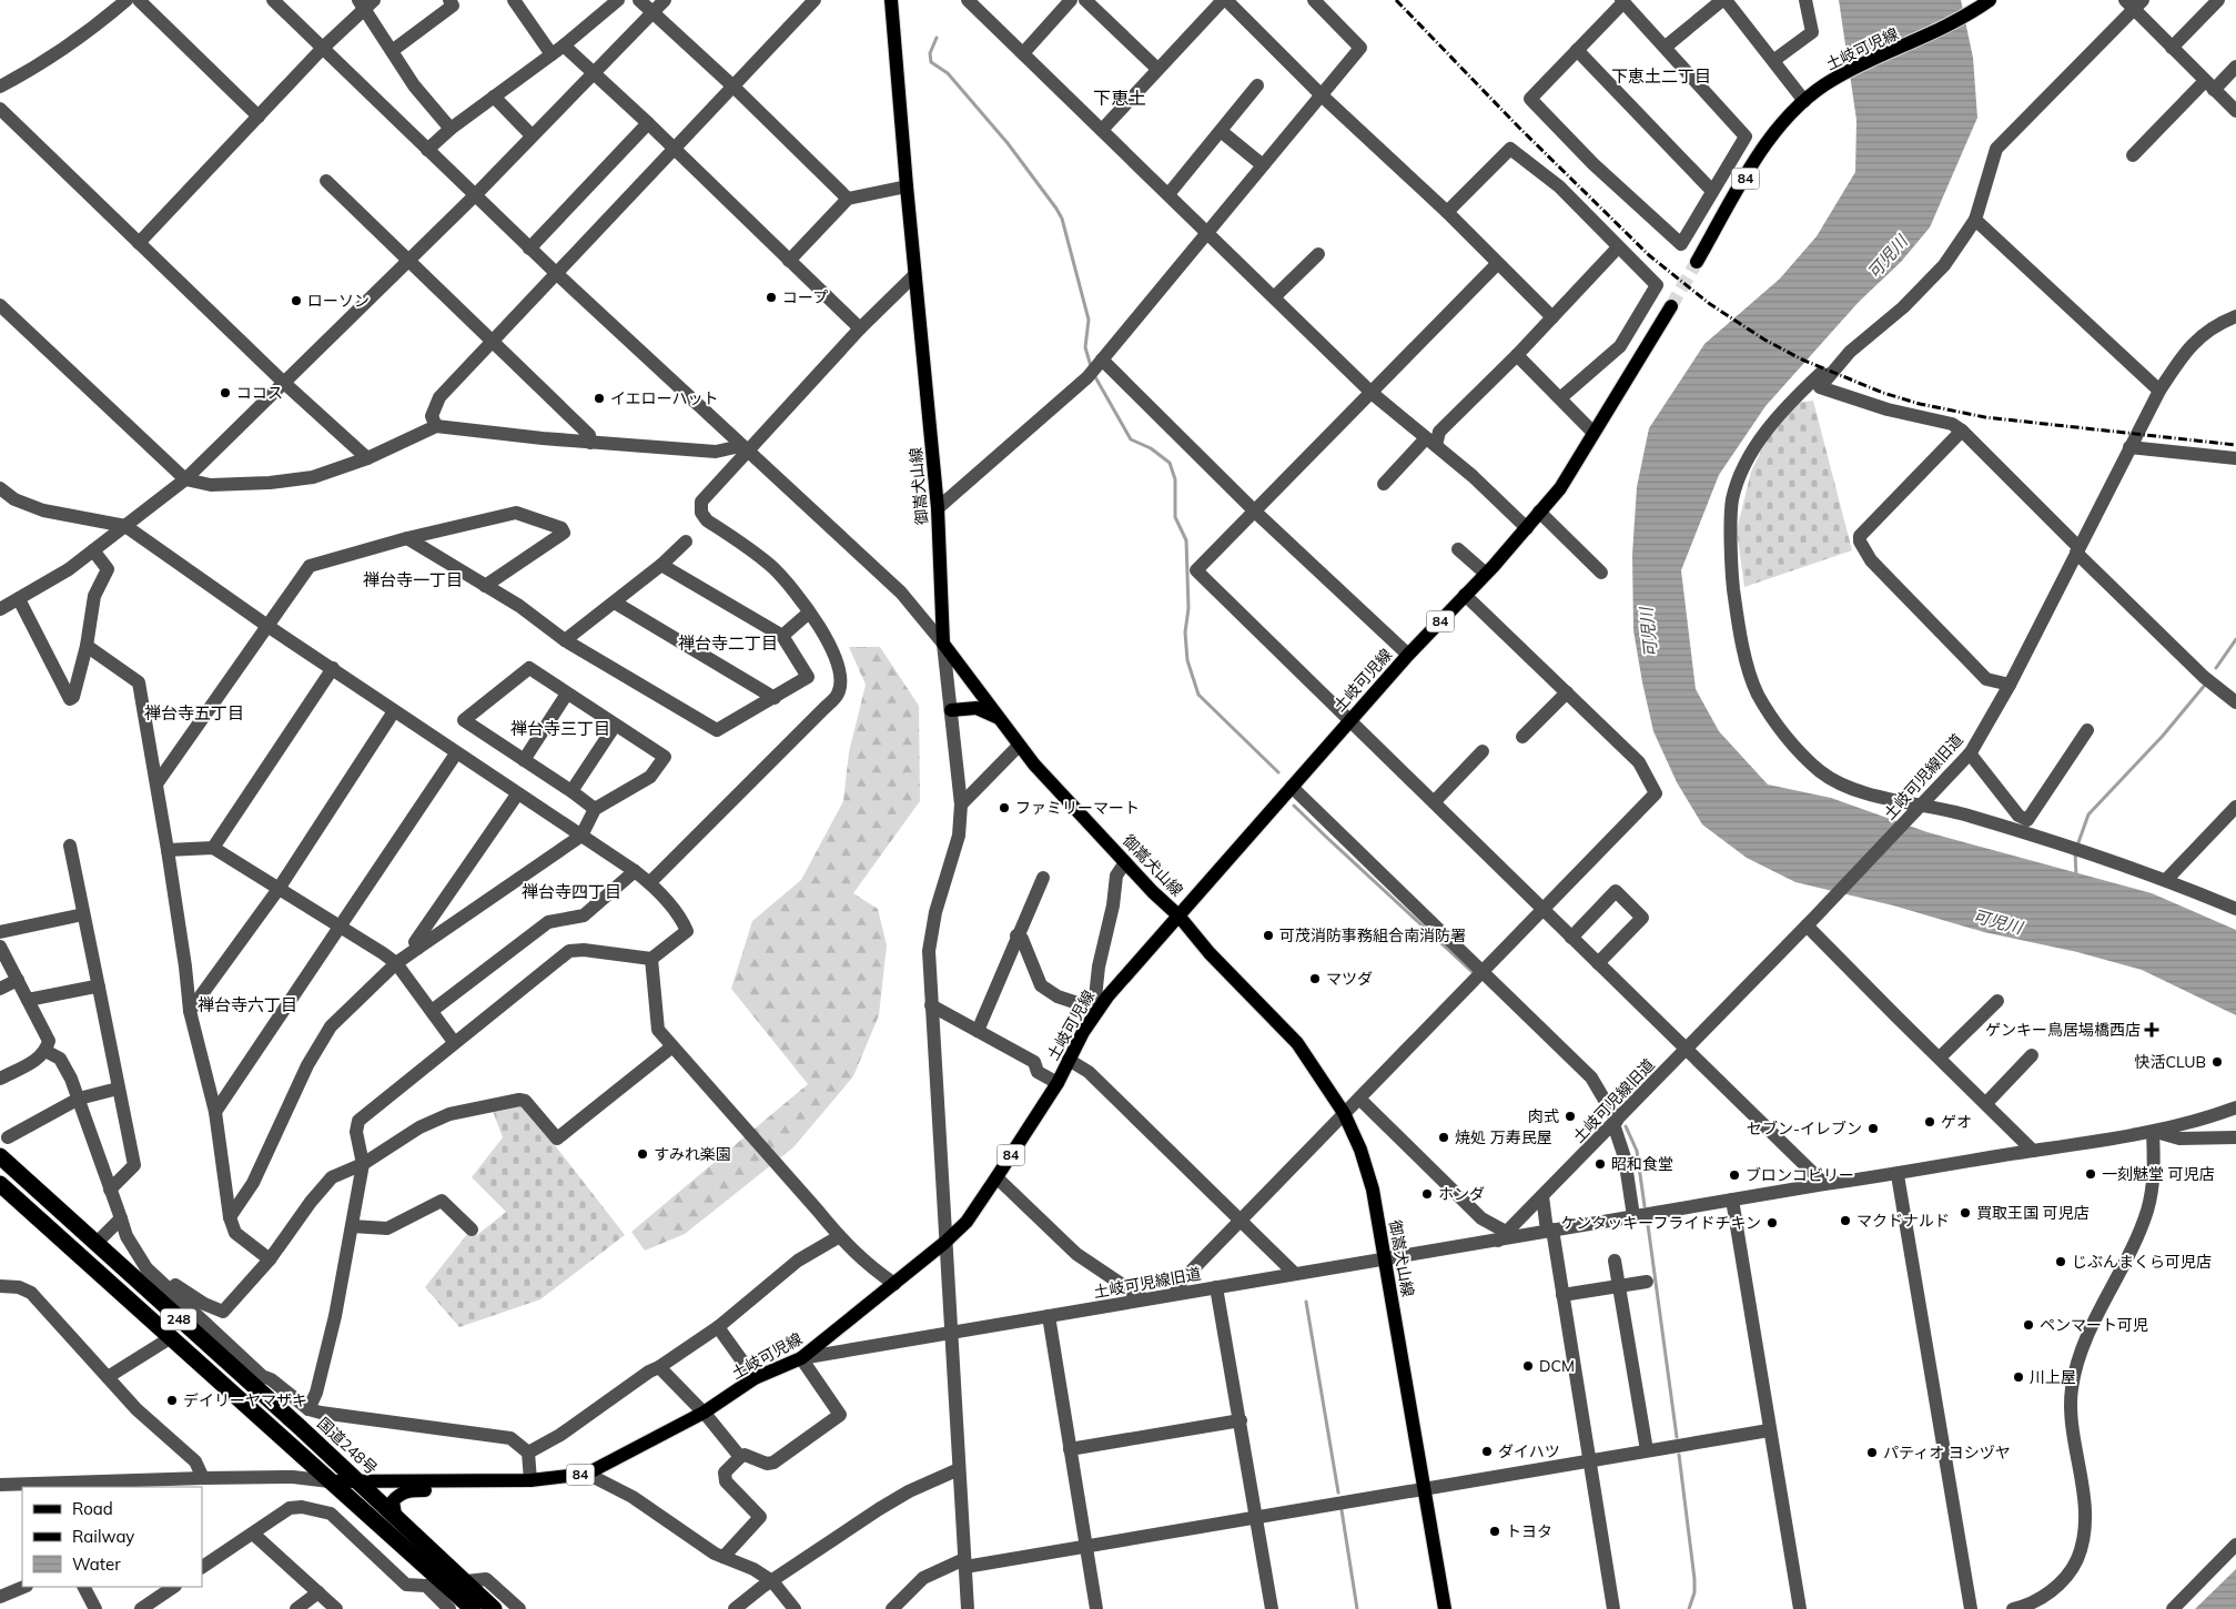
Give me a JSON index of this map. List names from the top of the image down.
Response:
{
  "streets": {
    "highway": ["248", "国道248号"],
    "main road": ["土岐可児線", "84", "御嵩犬山線"],
    "street": ["土岐可児線旧道"]
  },
  "crossings": [
    ["土岐可児線", "御嵩犬山線"],
    ["土岐可児線", "土岐可児線旧道"],
    ["土岐可児線", "248"],
    ["土岐可児線", "国道248号"],
    ["御嵩犬山線", "土岐可児線旧道"]
  ],
  "districts": [
    "下恵土二丁目",
    "下恵土",
    "禅台寺一丁目",
    "禅台寺二丁目",
    "禅台寺五丁目",
    "禅台寺三丁目",
    "禅台寺四丁目",
    "禅台寺六丁目"
  ],
  "water": ["可児川"],
  "places": {
    "other": [
      "コープ",
      "ローソン",
      "ココス",
      "イエローハット",
      "ファミリーマート",
      "可茂消防事務組合南消防署",
      "マツダ",
      "快活CLUB",
      "肉式",
      "ゲオ",
      "セブン-イレブン",
      "焼処 万寿民屋",
      "すみれ楽園",
      "昭和食堂",
      "一刻魅堂 可児店",
      "ブロンコビリー",
      "ホンダ",
      "買取王国 可児店",
      "マクドナルド",
      "ケンタッキーフライドチキン",
      "じぶんまくら可児店",
      "ペンマート可児",
      "DCM",
      "川上屋",
      "デイリーヤマザキ",
      "ダイハツ",
      "パティオ ヨシヅヤ",
      "トヨタ"
    ],
    "health": ["ゲンキー鳥居場橋西店"]
  },
  "legend": ["Road", "Railway", "Water"]
}
